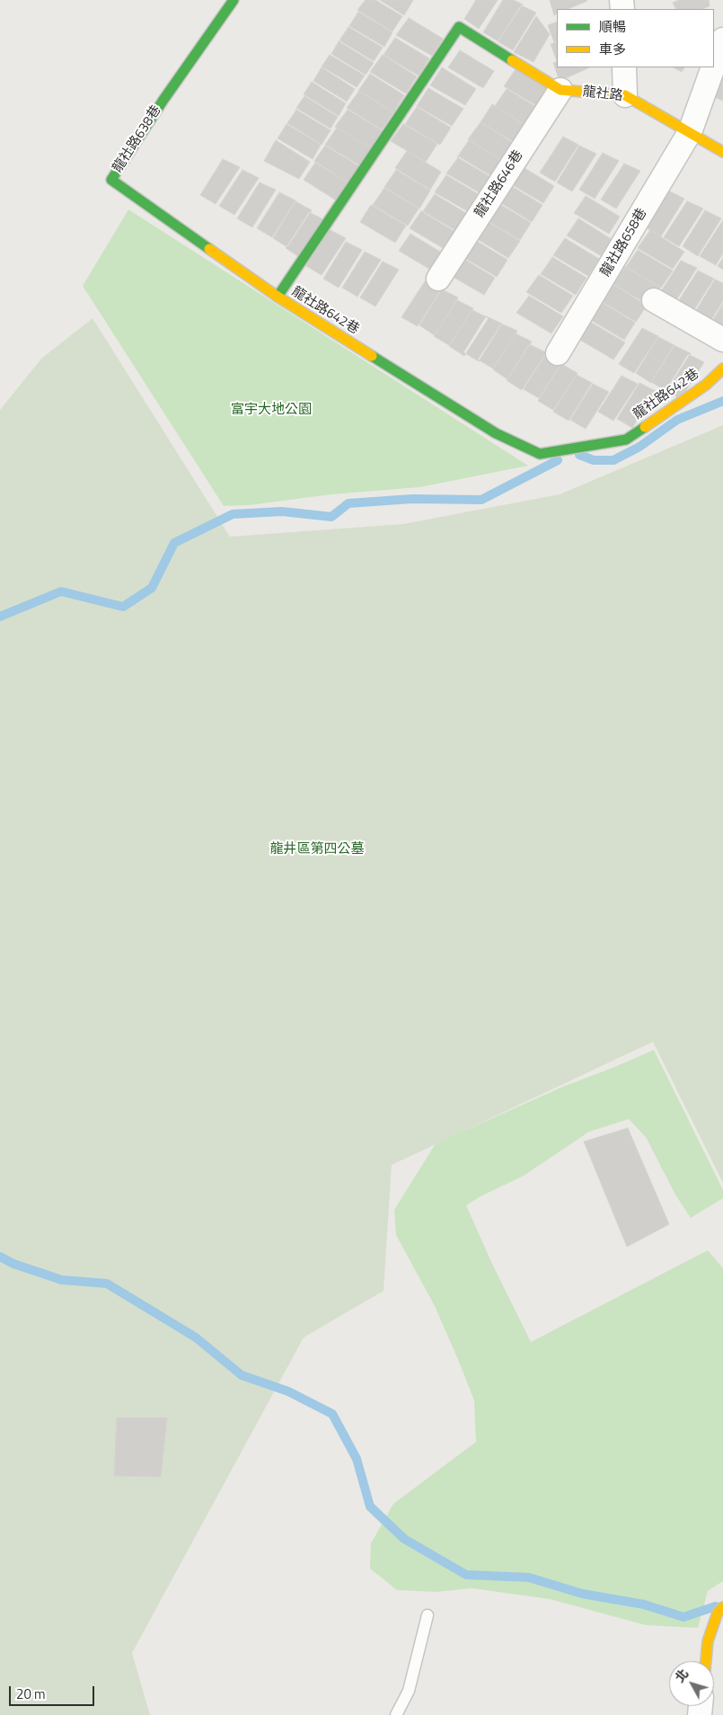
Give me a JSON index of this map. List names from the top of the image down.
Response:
{
  "streets": {
    "street": [
      "龍社路",
      "龍社路638巷",
      "龍社路646巷",
      "龍社路658巷",
      "龍社路642巷"
    ]
  },
  "crossings": [
    ["龍社路", "龍社路646巷"],
    ["龍社路", "龍社路658巷"],
    ["龍社路", "龍社路642巷"],
    ["龍社路638巷", "龍社路642巷"],
    ["龍社路646巷", "龍社路642巷"]
  ],
  "parks": ["富宇大地公園", "龍井區第四公墓"],
  "legend": ["順暢", "車多"],
  "scale_bar": "20 m",
  "north": "top left"
}
